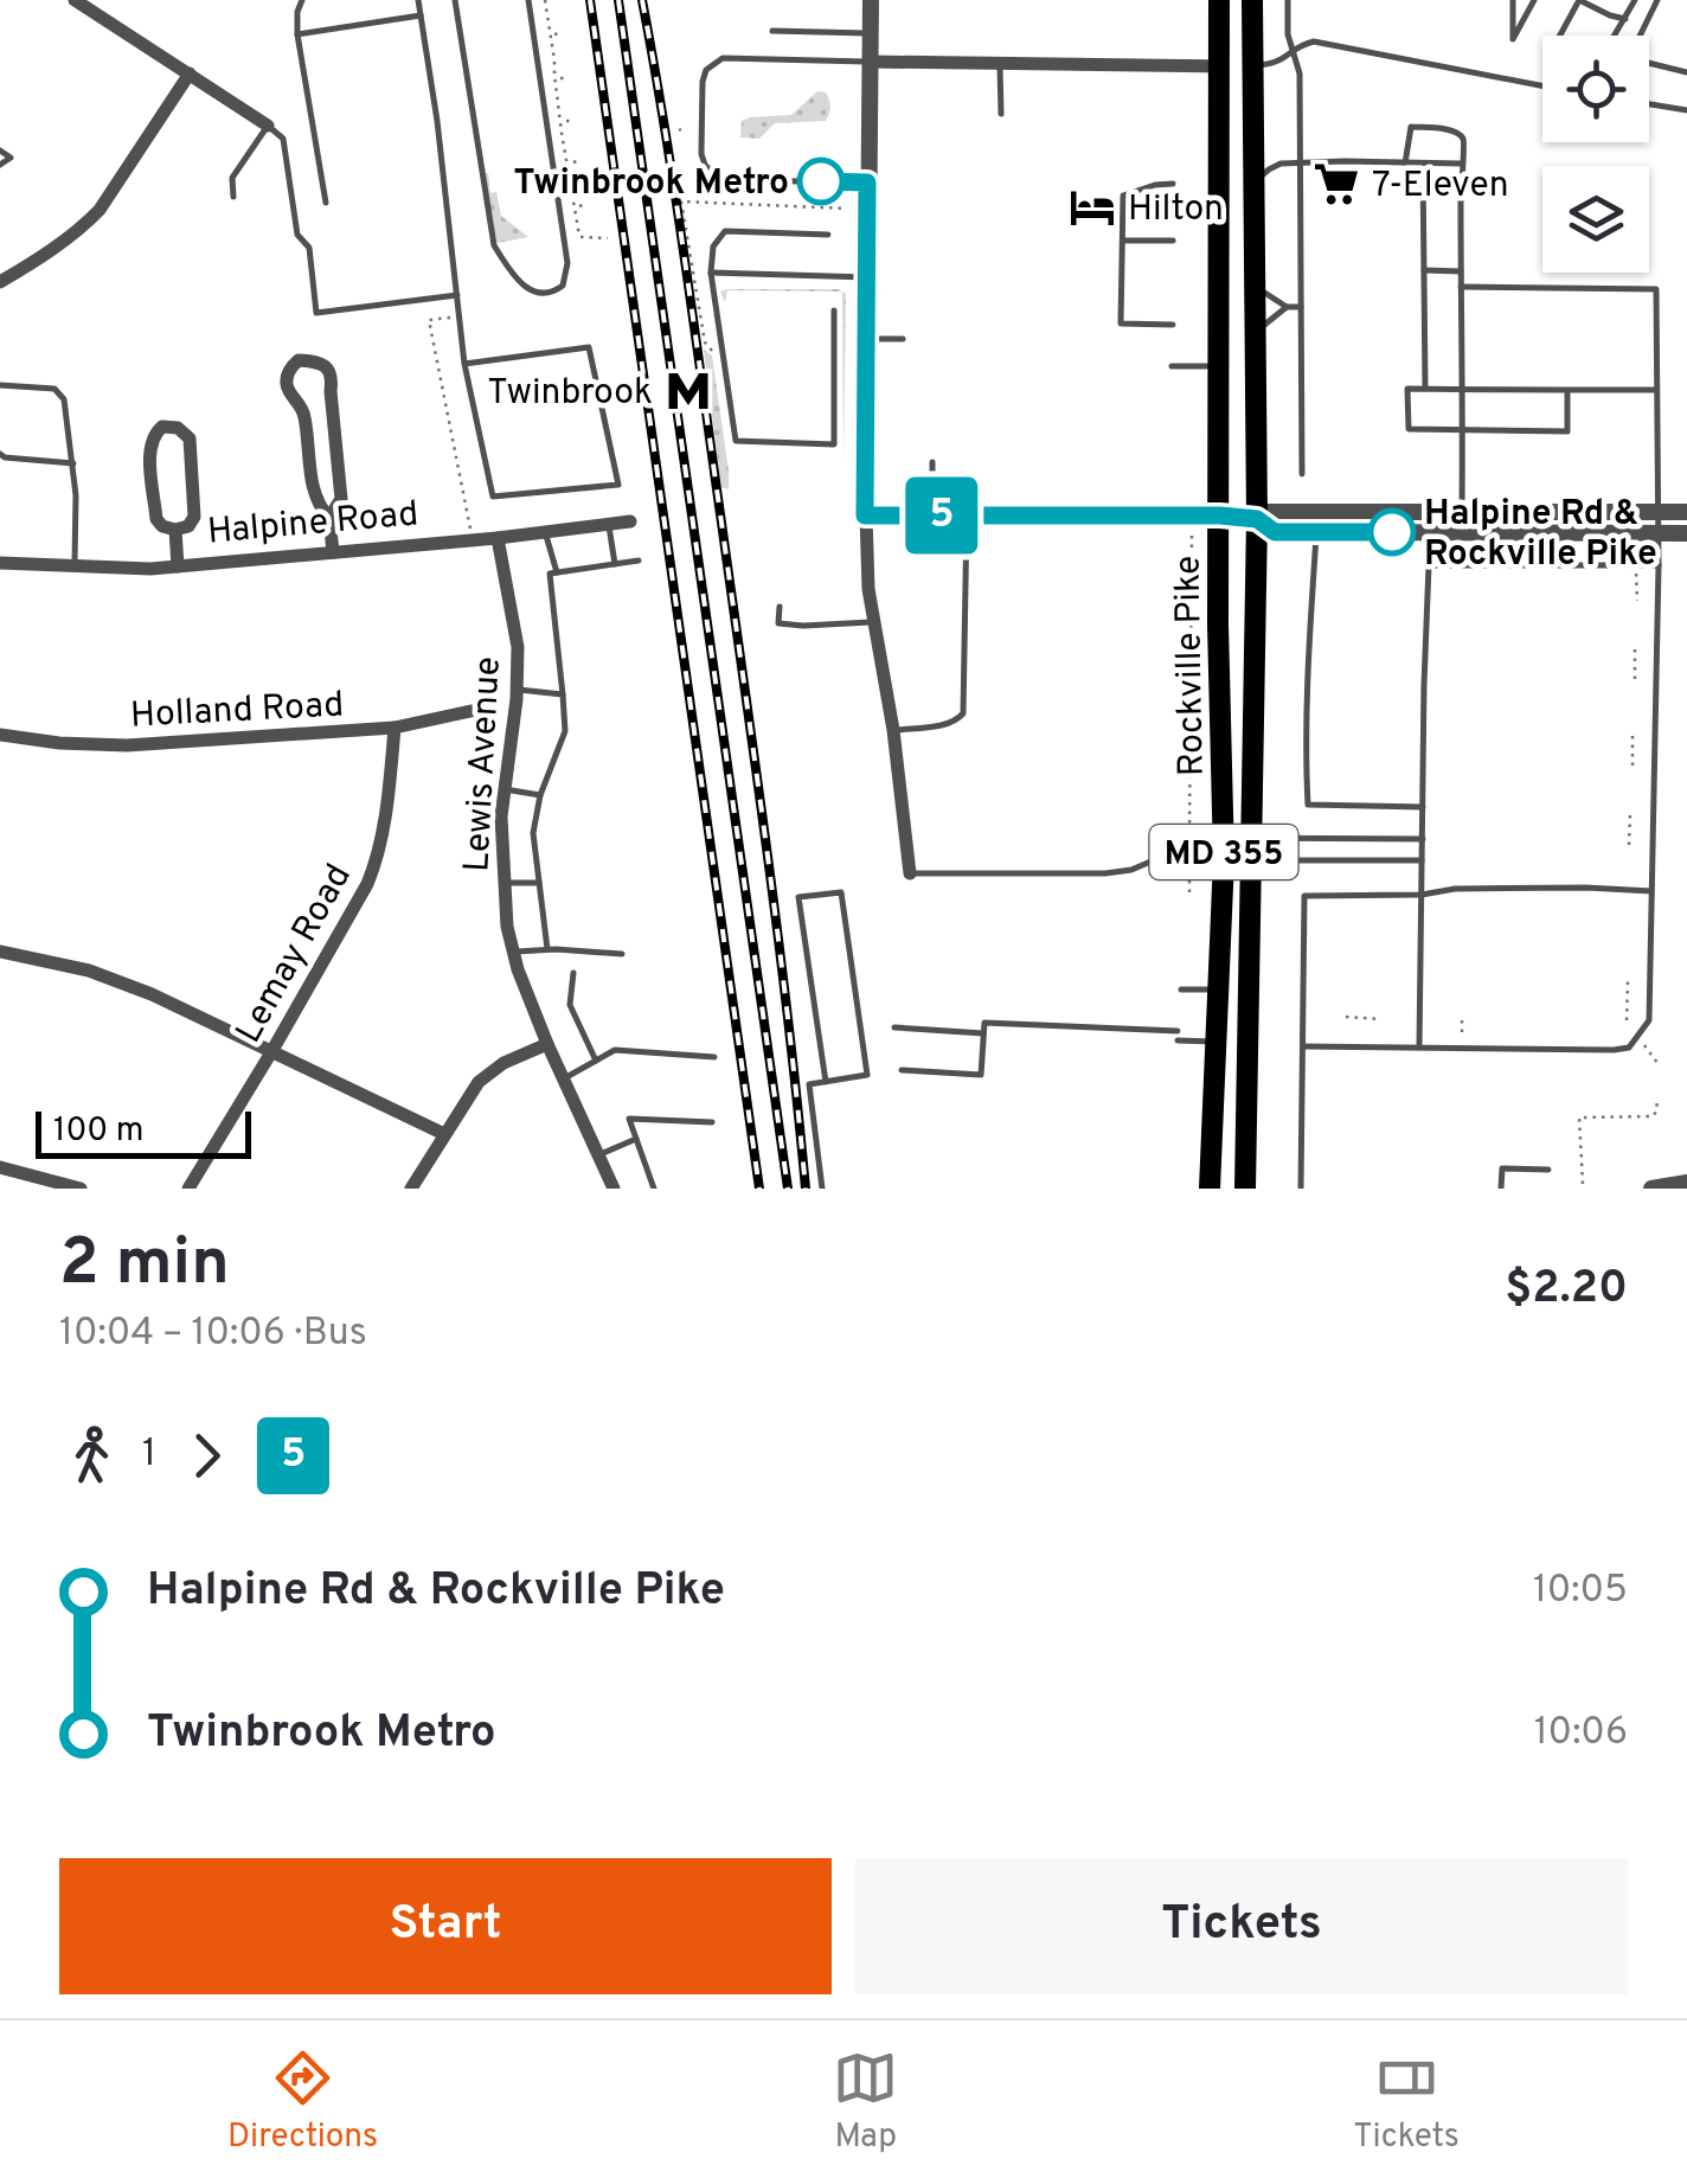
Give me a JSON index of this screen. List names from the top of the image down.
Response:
{
  "streets": {
    "main road": ["Rockville Pike", "MD 355"],
    "street": [
      "Halpine Road",
      "Holland Road",
      "Lewis Avenue",
      "Lemay Road"
    ]
  },
  "crossings": [
    ["Halpine Road", "Lewis Avenue"],
    ["Holland Road", "Lemay Road"]
  ],
  "places": {
    "other": ["Twinbrook Metro", "Halpine Rd & Rockville Pike"],
    "supermarket": ["7-Eleven"],
    "hotel": ["Hilton"],
    "metro station": ["Twinbrook"]
  },
  "lines": ["bus line 5"],
  "scale_bar": "100 m",
  "page": {
    "on_map": "5",
    "scale": "100 m",
    "heading": ["2 min", "10:04 – 10:06 · Bus", "$2.20"],
    "legs": ["1", "5"],
    "list": [
      {
        "name": "Halpine Rd & Rockville Pike",
        "value": "10:05"
      },
      {
        "name": "Twinbrook Metro",
        "value": "10:06"
      }
    ],
    "buttons": ["Start", "Tickets"],
    "tabs": ["Directions", "Map", "Tickets"]
  }
}
